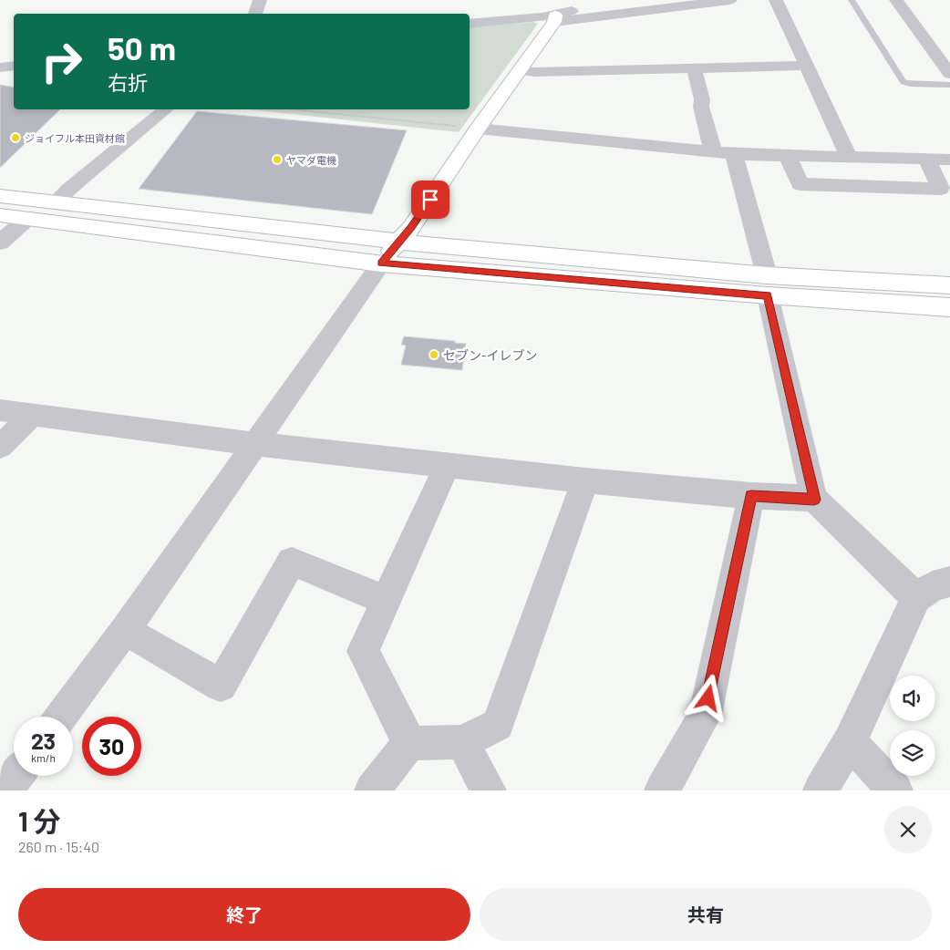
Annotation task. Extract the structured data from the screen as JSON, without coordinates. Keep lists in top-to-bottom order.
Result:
{
  "places": ["ジョイフル本田資材館", "ヤマダ電機", "セブン-イレブン"],
  "page": {
    "turn": ["50 m", "右折"],
    "speed": "23 km/h",
    "limit": "30",
    "heading": ["1 分", "260 m · 15:40"],
    "buttons": ["終了", "共有"]
  }
}
